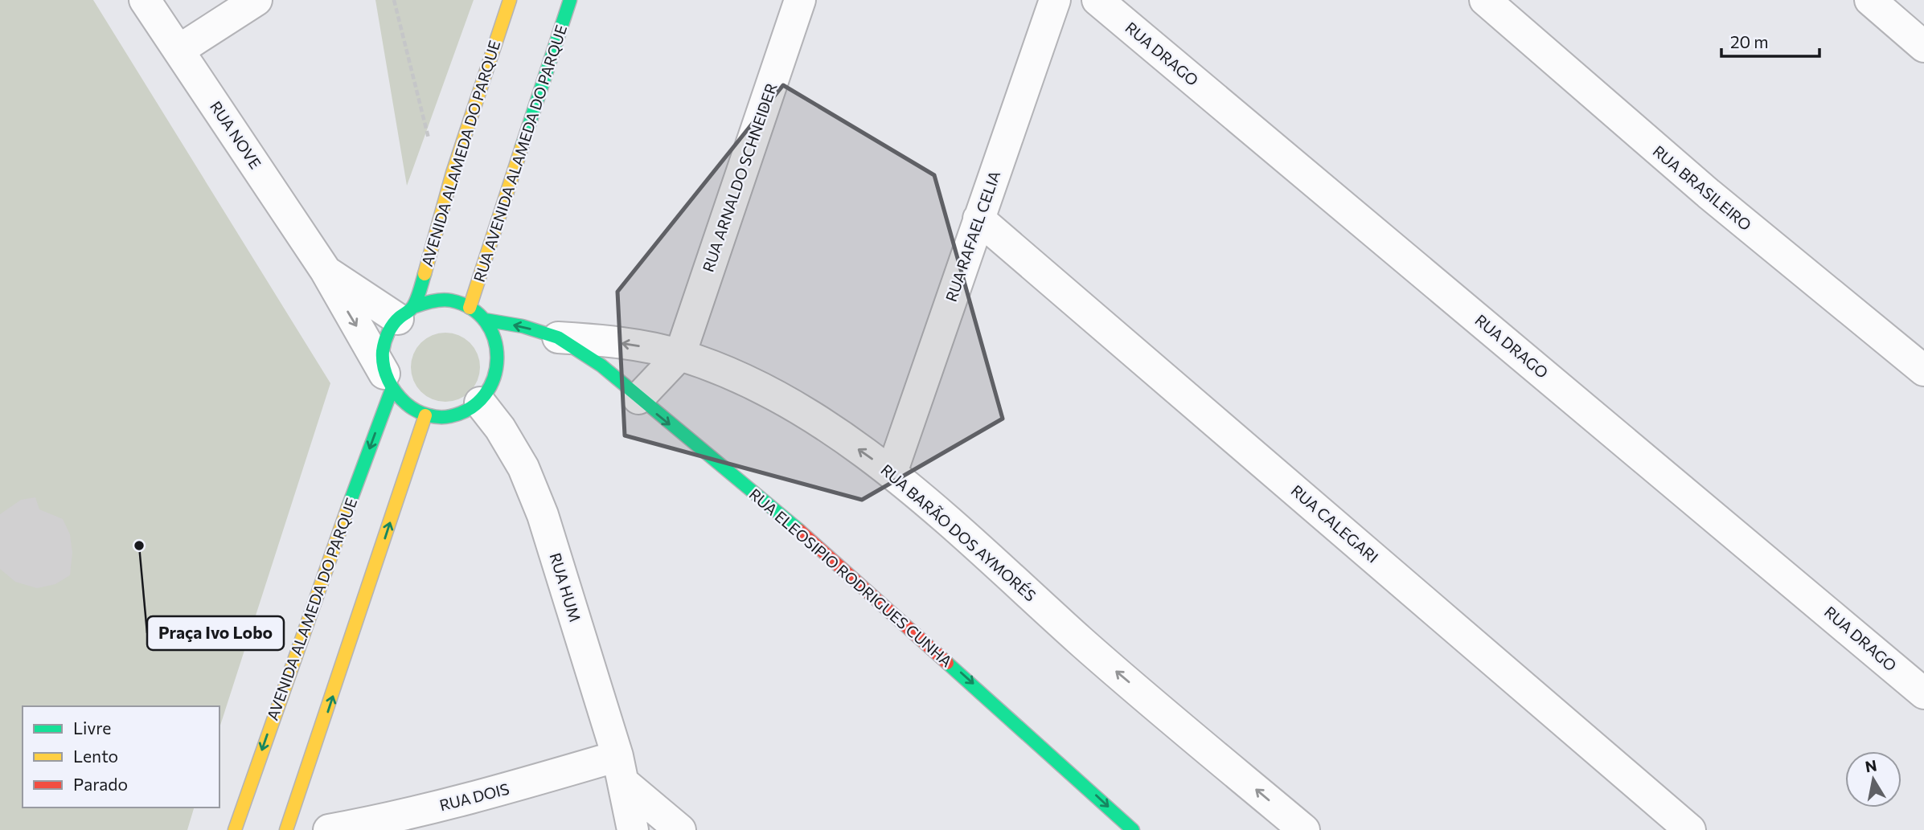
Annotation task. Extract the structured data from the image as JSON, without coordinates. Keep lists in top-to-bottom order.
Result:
{
  "streets": {
    "street": [
      "RUA DRAGO",
      "RUA NOVE",
      "AVENIDA ALAMEDA DO PARQUE",
      "RUA AVENIDA ALAMEDA DO PARQUE",
      "RUA ARNALDO SCHNEIDER",
      "RUA BRASILEIRO",
      "RUA RAFAEL CELIA",
      "RUA CALEGARI",
      "RUA BARÃO DOS AYMORÉS",
      "RUA ELEOSIPIO RODRIGUES CUNHA",
      "RUA HUM",
      "RUA DOIS"
    ]
  },
  "crossings": [
    ["AVENIDA ALAMEDA DO PARQUE", "RUA AVENIDA ALAMEDA DO PARQUE"],
    ["AVENIDA ALAMEDA DO PARQUE", "RUA HUM"],
    ["RUA AVENIDA ALAMEDA DO PARQUE", "RUA HUM"],
    ["RUA ARNALDO SCHNEIDER", "RUA BARÃO DOS AYMORÉS"],
    ["RUA RAFAEL CELIA", "RUA CALEGARI"],
    ["RUA RAFAEL CELIA", "RUA BARÃO DOS AYMORÉS"],
    ["RUA BARÃO DOS AYMORÉS", "RUA ELEOSIPIO RODRIGUES CUNHA"],
    ["RUA HUM", "RUA DOIS"]
  ],
  "one_way": ["RUA BARÃO DOS AYMORÉS", "RUA ELEOSIPIO RODRIGUES CUNHA"],
  "places": ["Praça Ivo Lobo"],
  "legend": ["Livre", "Lento", "Parado"],
  "scale_bar": "20 m",
  "north": "top"
}
